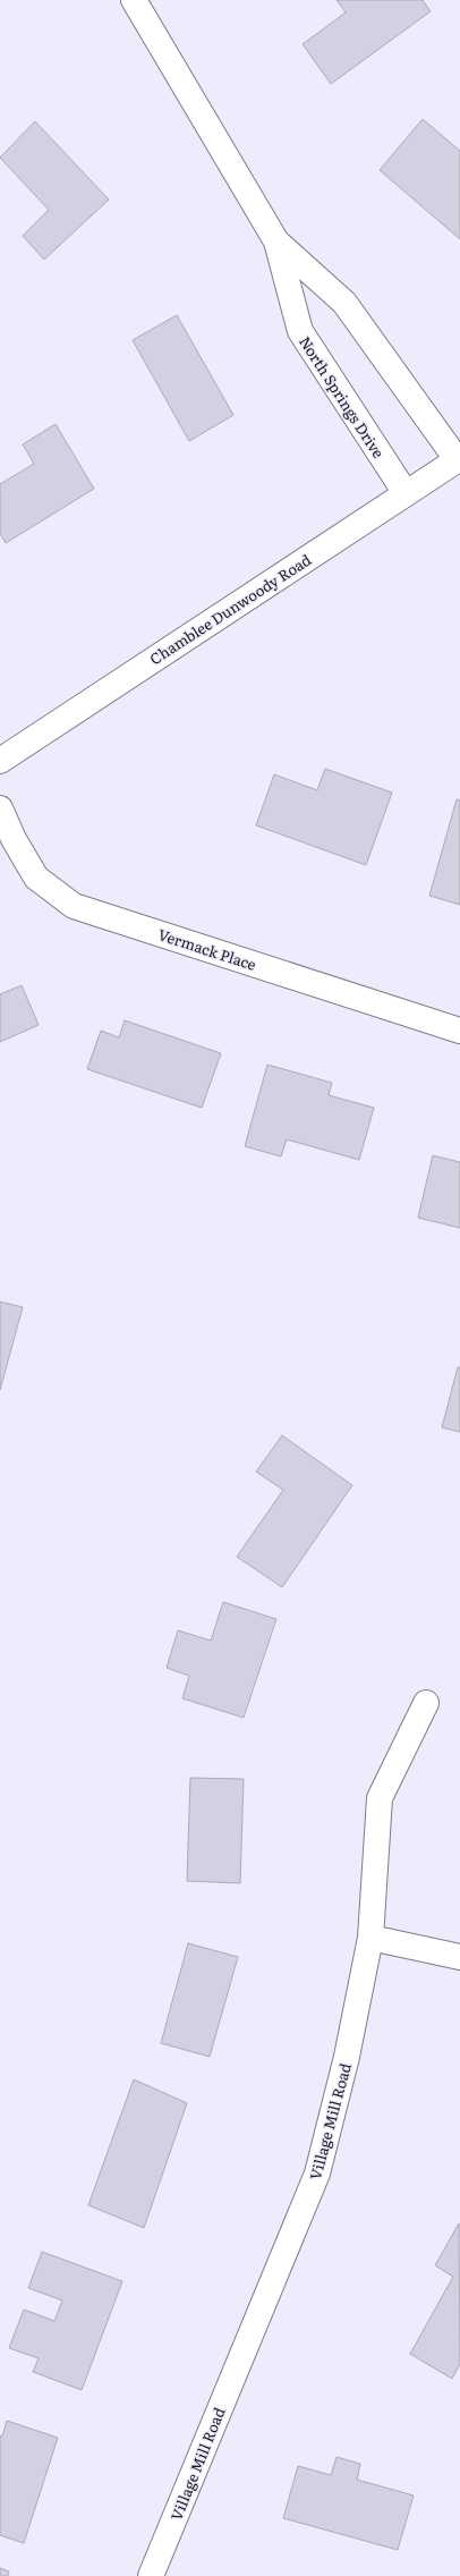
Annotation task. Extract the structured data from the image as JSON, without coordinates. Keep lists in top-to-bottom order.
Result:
{
  "streets": {
    "street": [
      "North Springs Drive",
      "Chamblee Dunwoody Road",
      "Vermack Place",
      "Village Mill Road"
    ]
  },
  "crossings": [
    ["North Springs Drive", "Chamblee Dunwoody Road"]
  ]
}
